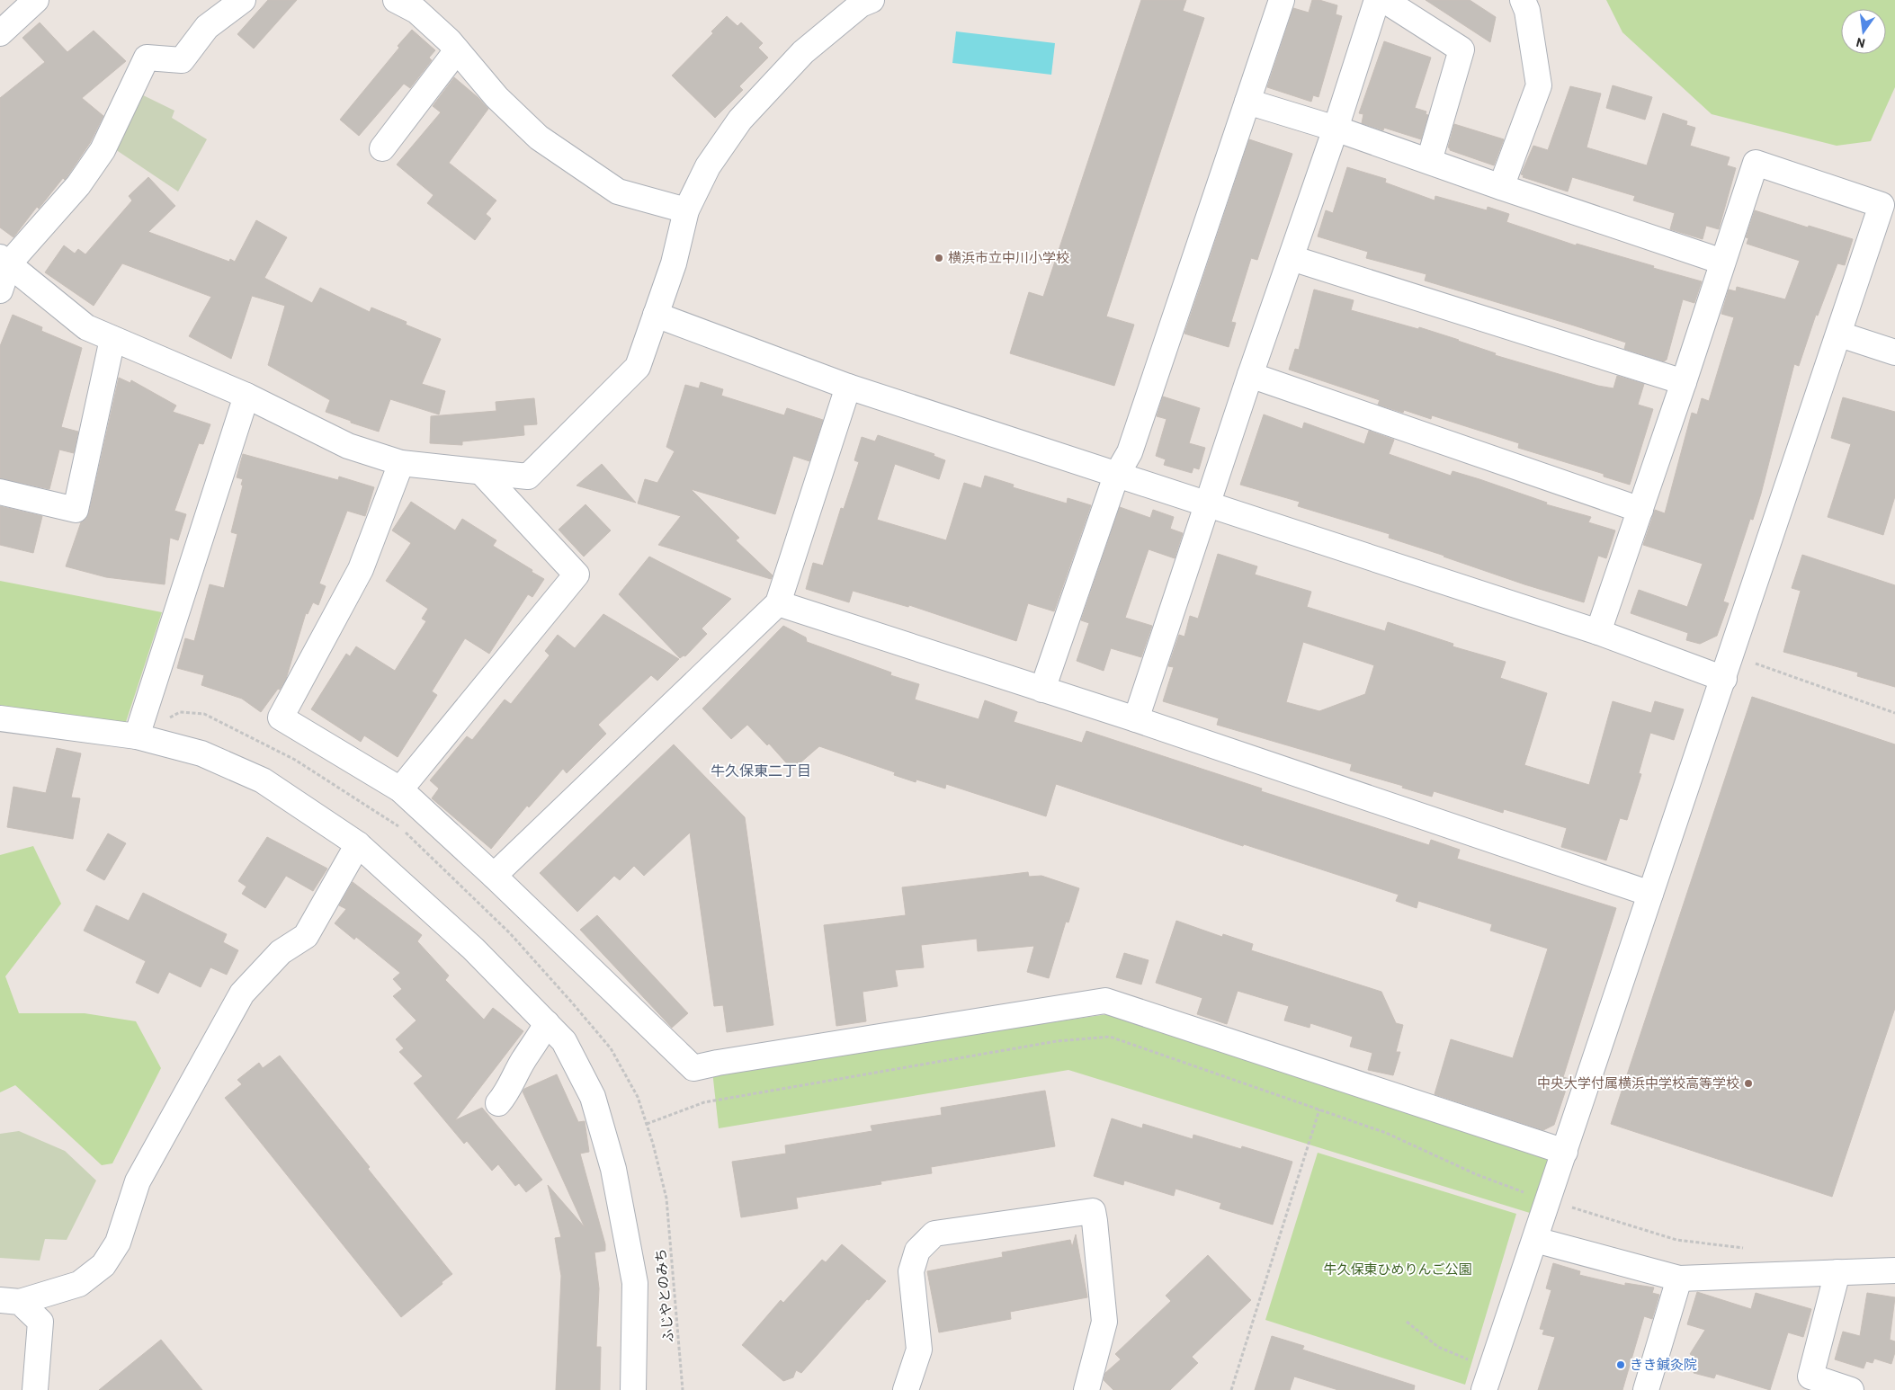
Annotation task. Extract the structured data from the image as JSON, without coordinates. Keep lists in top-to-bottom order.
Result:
{
  "streets": {
    "path": ["ふじやとのみち"]
  },
  "districts": ["牛久保東二丁目"],
  "parks": ["牛久保東ひめりんご公園"],
  "places": ["横浜市立中川小学校", "中央大学付属横浜中学校高等学校", "きき鍼灸院"],
  "north": "bottom"
}
